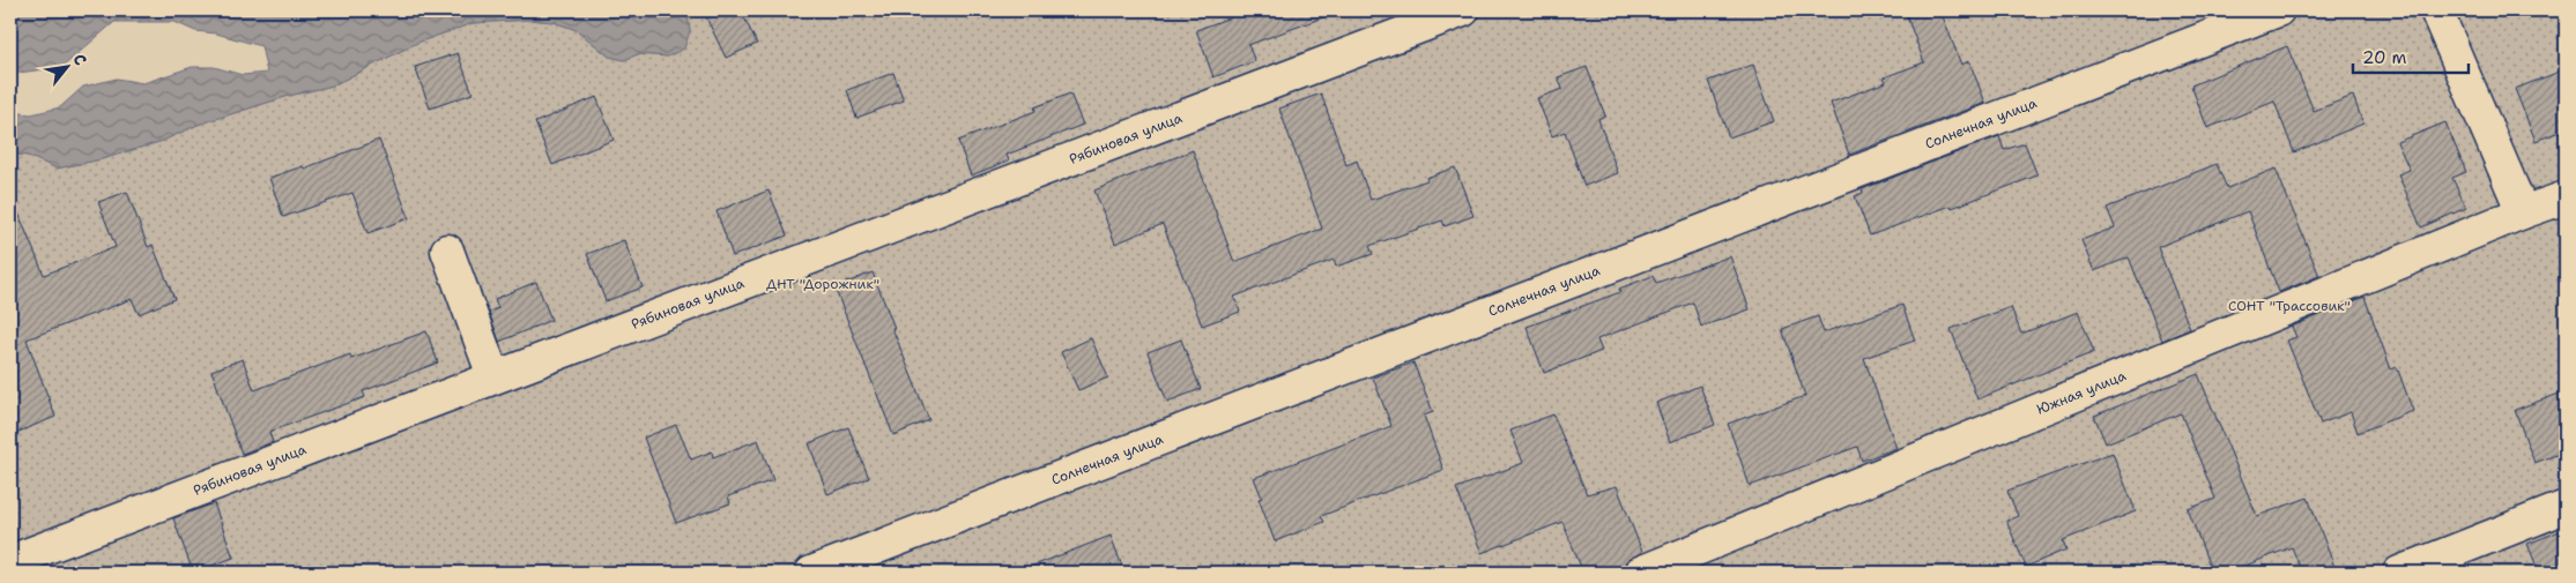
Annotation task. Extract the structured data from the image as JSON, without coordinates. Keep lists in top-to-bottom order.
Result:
{
  "streets": {
    "street": ["Солнечная улица", "Рябиновая улица", "Южная улица"]
  },
  "parks": ["ДНТ \"Дорожник\"", "СОНТ \"Трассовик\""],
  "scale_bar": "20 m",
  "north": "top right"
}
